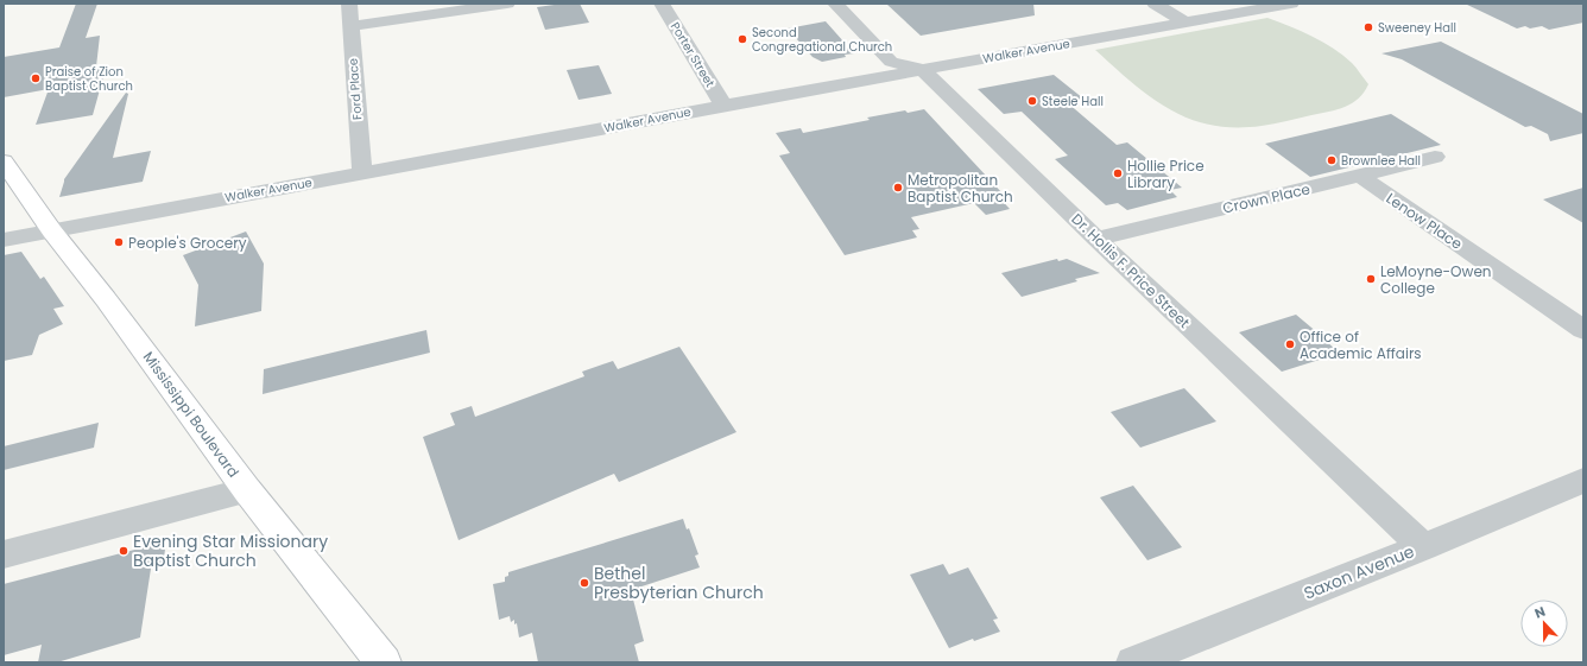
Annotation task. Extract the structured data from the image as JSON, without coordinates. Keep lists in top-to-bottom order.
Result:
{
  "streets": {
    "main road": ["Mississippi Boulevard"],
    "street": [
      "Walker Avenue",
      "Porter Street",
      "Ford Place",
      "Crown Place",
      "Lenow Place",
      "Dr. Hollis F. Price Street",
      "Saxon Avenue"
    ]
  },
  "crossings": [
    ["Walker Avenue", "Porter Street"],
    ["Walker Avenue", "Ford Place"],
    ["Walker Avenue", "Dr. Hollis F. Price Street"],
    ["Walker Avenue", "Mississippi Boulevard"],
    ["Crown Place", "Lenow Place"],
    ["Crown Place", "Dr. Hollis F. Price Street"],
    ["Dr. Hollis F. Price Street", "Saxon Avenue"]
  ],
  "places": [
    "Sweeney Hall",
    "Second Congregational Church",
    "Praise of Zion Baptist Church",
    "Steele Hall",
    "Brownlee Hall",
    "Hollie Price Library",
    "Metropolitan Baptist Church",
    "People's Grocery",
    "LeMoyne-Owen College",
    "Office of Academic Affairs",
    "Evening Star Missionary Baptist Church",
    "Bethel Presbyterian Church"
  ],
  "north": "top"
}
